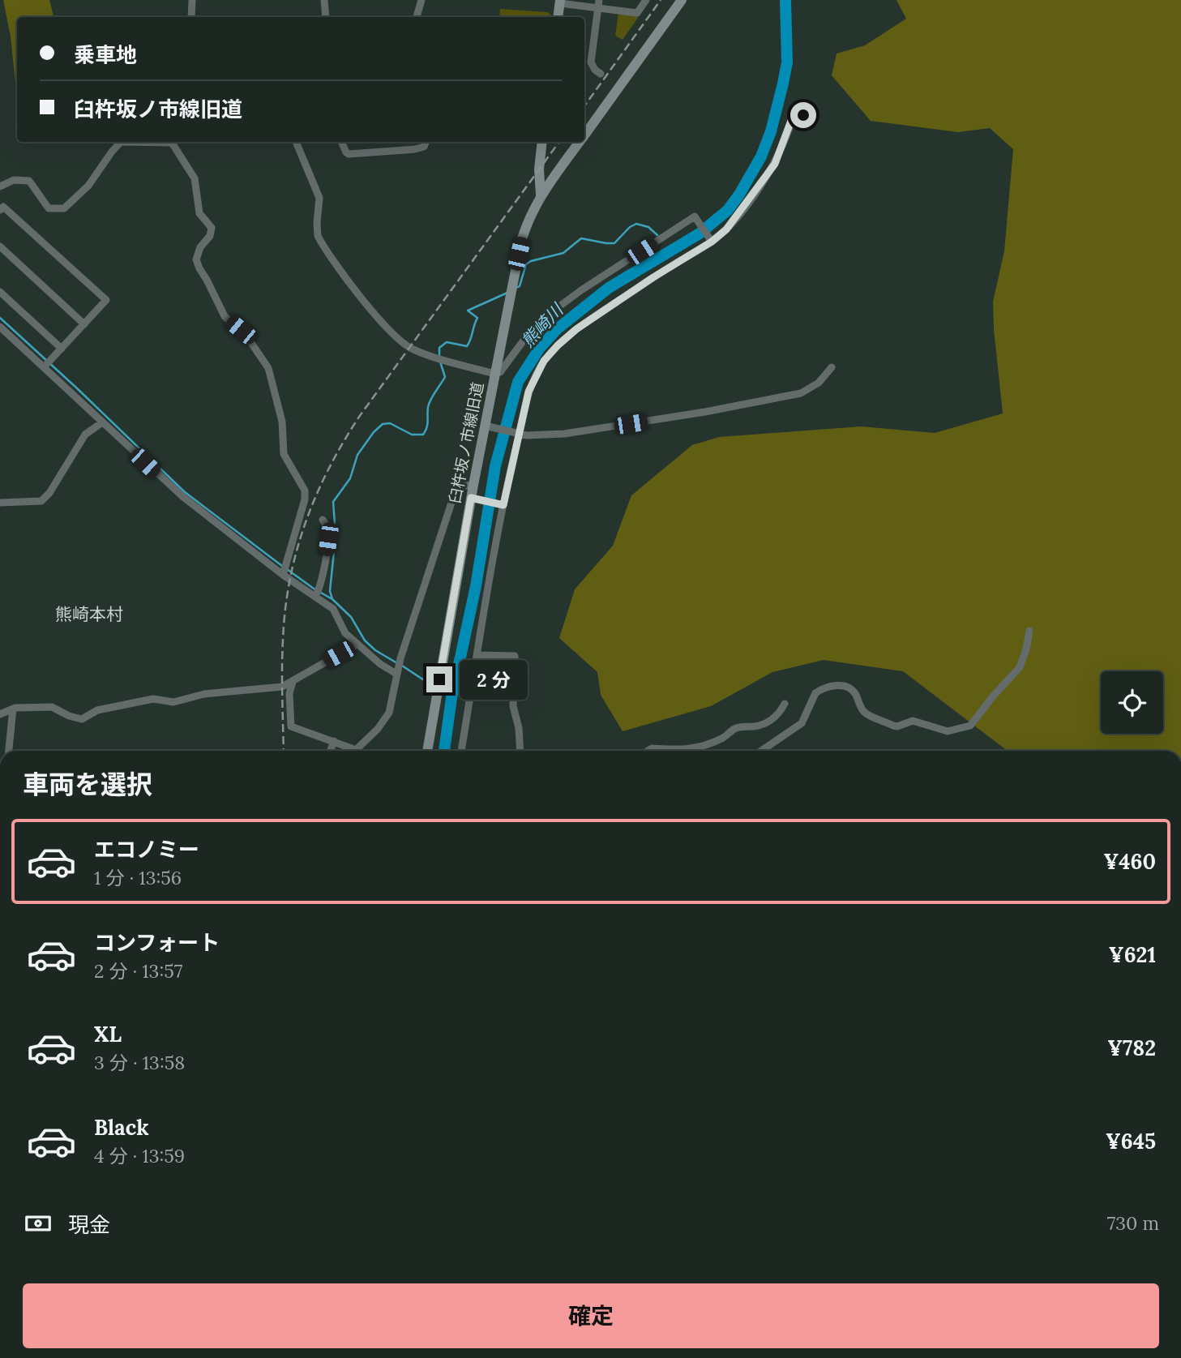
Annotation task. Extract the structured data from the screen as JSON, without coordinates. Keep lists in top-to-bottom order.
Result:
{
  "streets": {
    "street": ["臼杵坂ノ市線旧道"]
  },
  "districts": ["熊崎本村"],
  "water": ["熊崎川"],
  "page": {
    "banner": ["乗車地", "臼杵坂ノ市線旧道"],
    "bubble": "2 分",
    "heading": "車両を選択",
    "list": [
      {
        "name": "エコノミー",
        "note": "1 分 · 13:56",
        "value": "¥460"
      },
      {
        "name": "コンフォート",
        "note": "2 分 · 13:57",
        "value": "¥621"
      },
      {
        "name": "XL",
        "note": "3 分 · 13:58",
        "value": "¥782"
      },
      {
        "name": "Black",
        "note": "4 分 · 13:59",
        "value": "¥645"
      }
    ],
    "pay": ["現金", "730 m"],
    "buttons": "確定"
  }
}
